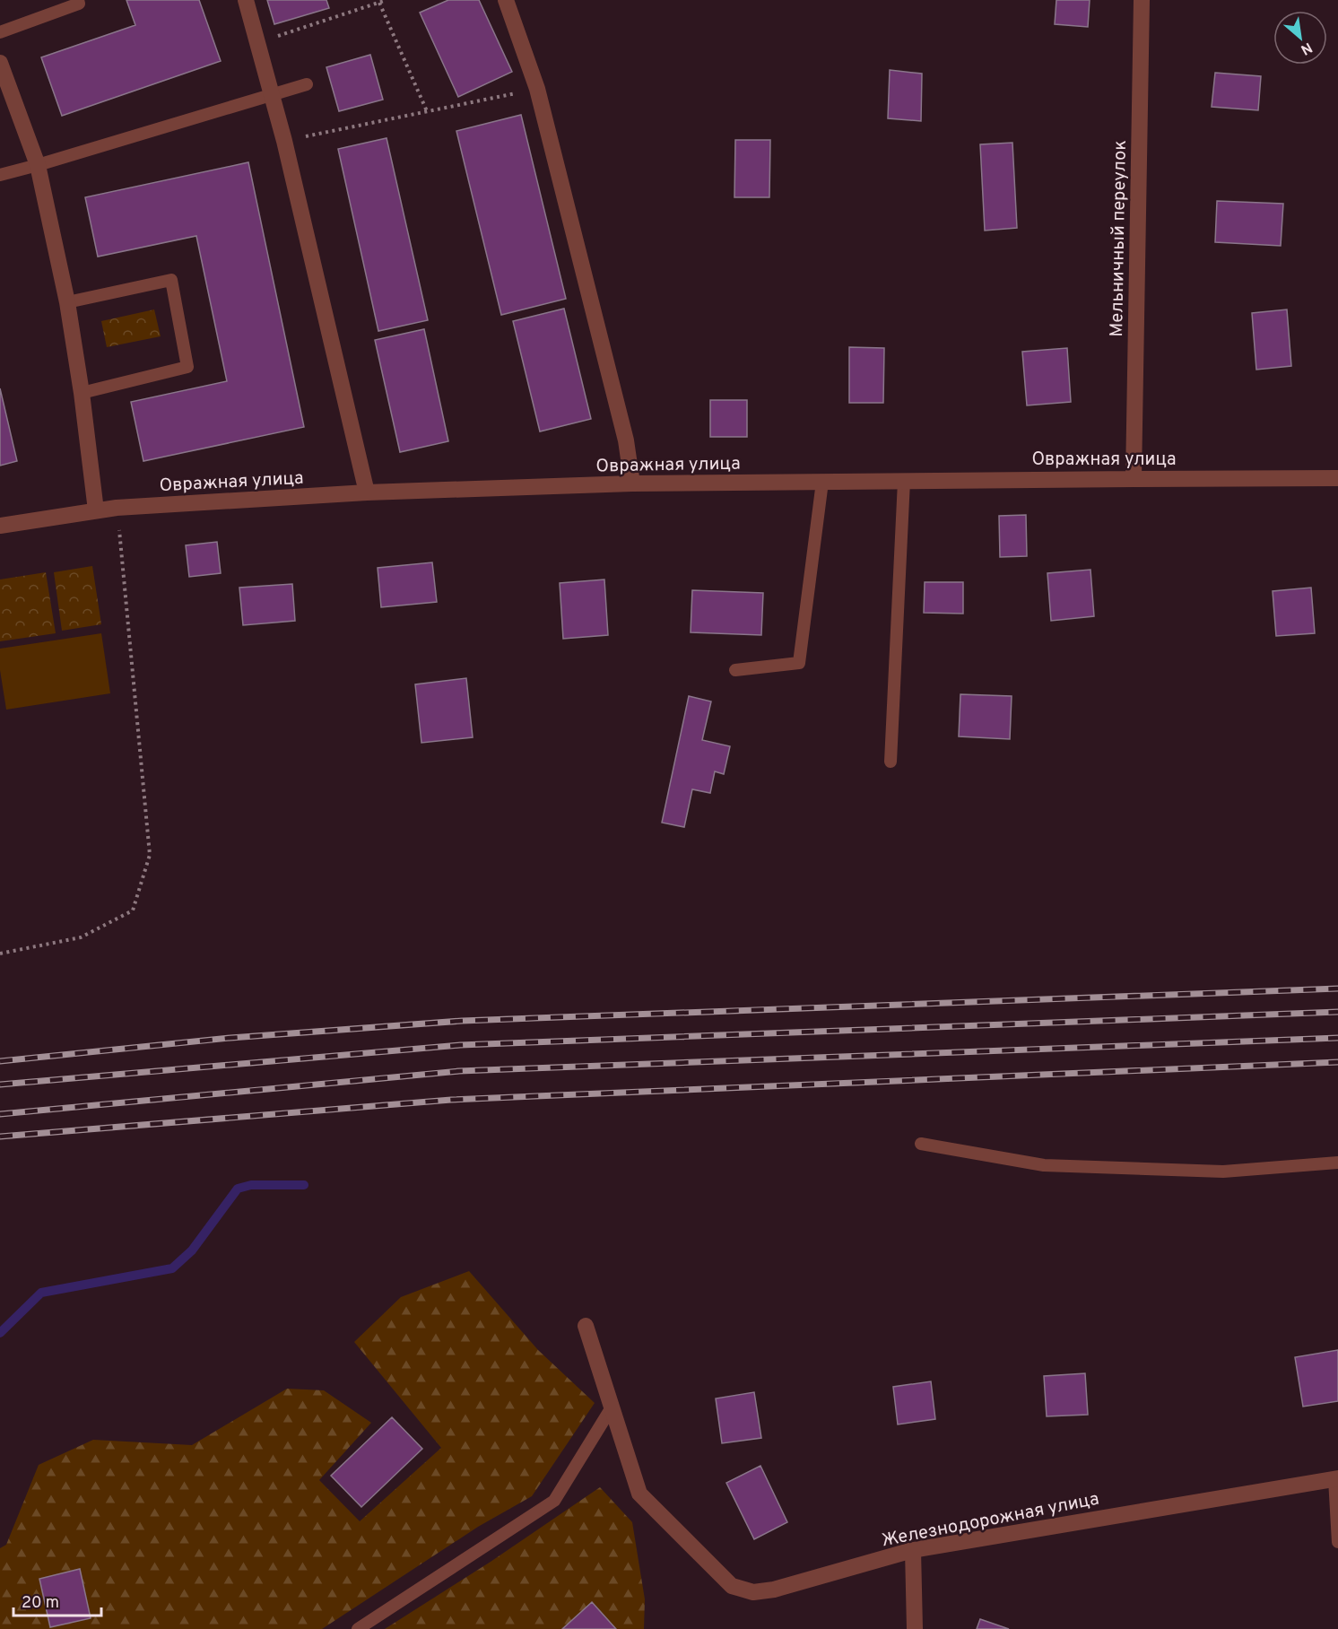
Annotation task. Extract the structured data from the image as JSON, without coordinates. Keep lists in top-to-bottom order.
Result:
{
  "streets": {
    "street": ["Мельничный переулок", "Овражная улица", "Железнодорожная улица"]
  },
  "crossings": [
    ["Мельничный переулок", "Овражная улица"]
  ],
  "scale_bar": "20 m",
  "north": "bottom right"
}
